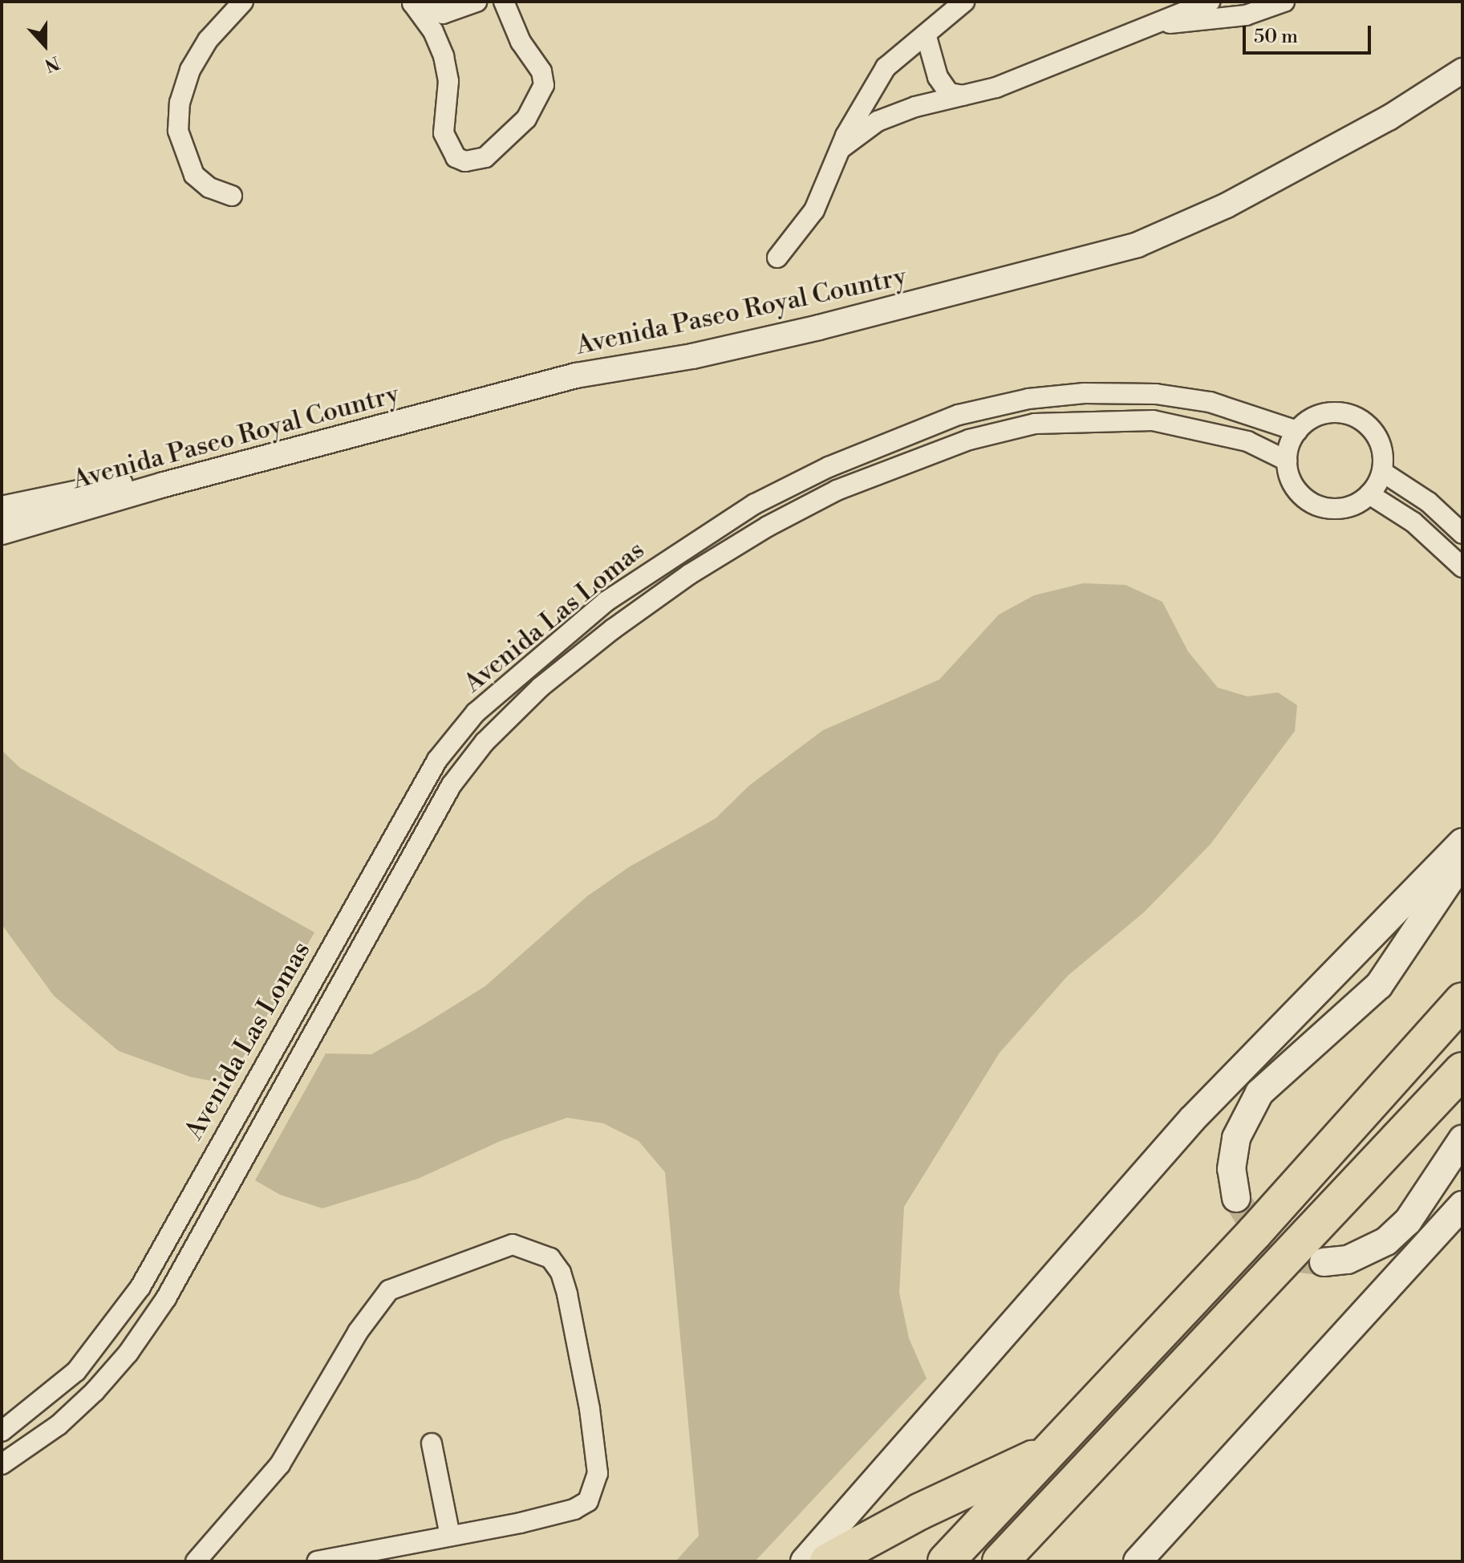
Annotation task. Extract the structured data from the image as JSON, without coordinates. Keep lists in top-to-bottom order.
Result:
{
  "streets": {
    "street": ["Avenida Paseo Royal Country", "Avenida Las Lomas"]
  },
  "scale_bar": "50 m",
  "north": "bottom"
}
